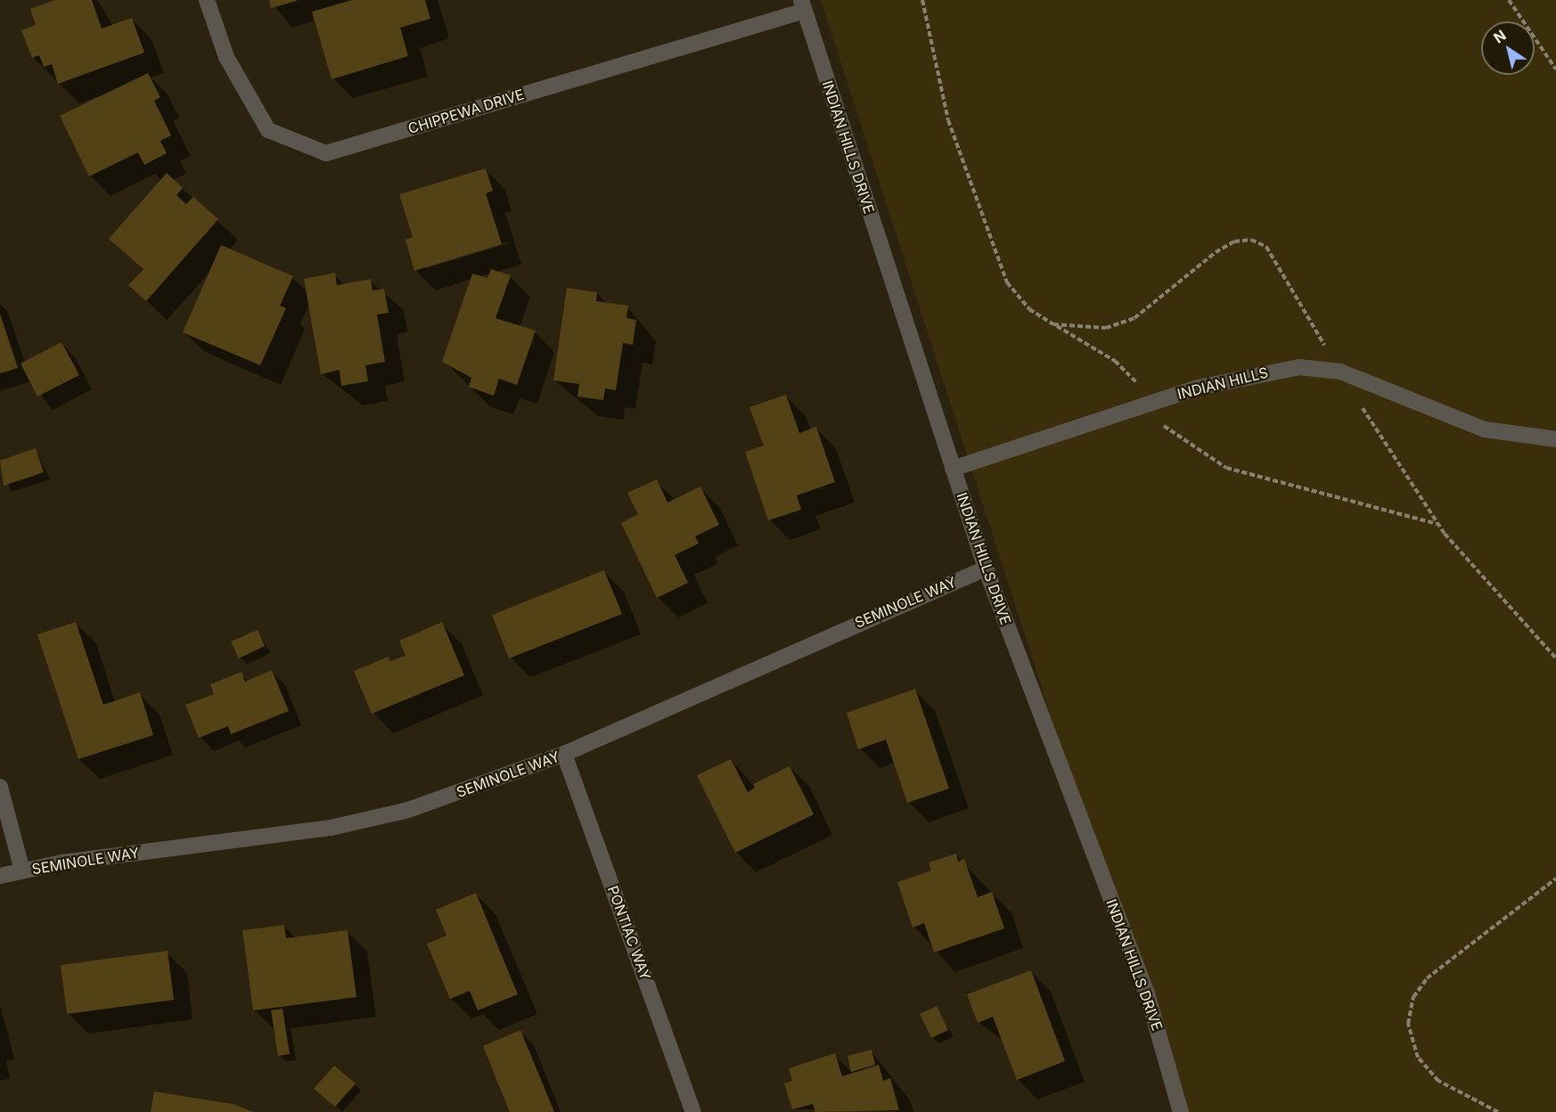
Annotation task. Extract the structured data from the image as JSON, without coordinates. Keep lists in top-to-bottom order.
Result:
{
  "streets": {
    "street": [
      "CHIPPEWA DRIVE",
      "INDIAN HILLS DRIVE",
      "INDIAN HILLS",
      "SEMINOLE WAY",
      "PONTIAC WAY"
    ]
  },
  "crossings": [
    ["CHIPPEWA DRIVE", "INDIAN HILLS DRIVE"],
    ["INDIAN HILLS DRIVE", "INDIAN HILLS"],
    ["INDIAN HILLS DRIVE", "SEMINOLE WAY"],
    ["SEMINOLE WAY", "PONTIAC WAY"]
  ],
  "north": "top left"
}
